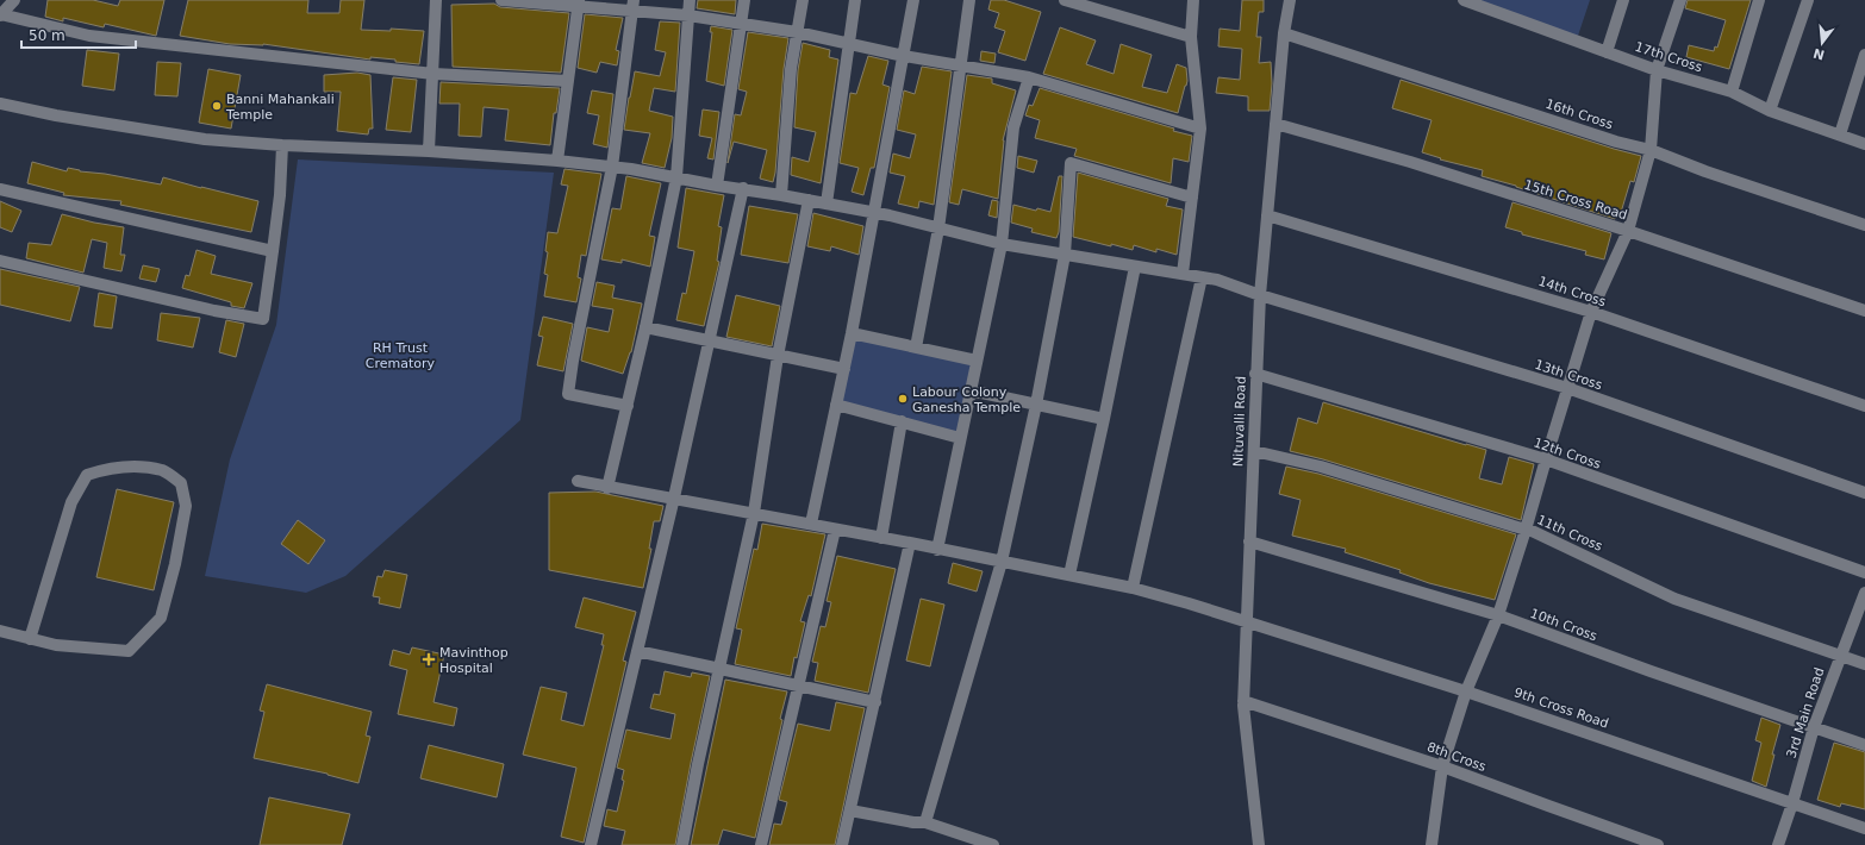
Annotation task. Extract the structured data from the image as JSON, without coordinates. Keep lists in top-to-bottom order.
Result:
{
  "streets": {
    "street": [
      "17th Cross",
      "16th Cross",
      "15th Cross Road",
      "14th Cross",
      "13th Cross",
      "Nituvalli Road",
      "12th Cross",
      "11th Cross",
      "10th Cross",
      "9th Cross Road",
      "3rd Main Road",
      "8th Cross"
    ]
  },
  "crossings": [
    ["16th Cross", "Nituvalli Road"],
    ["15th Cross Road", "Nituvalli Road"],
    ["14th Cross", "Nituvalli Road"],
    ["13th Cross", "Nituvalli Road"],
    ["Nituvalli Road", "12th Cross"],
    ["Nituvalli Road", "11th Cross"],
    ["Nituvalli Road", "10th Cross"],
    ["Nituvalli Road", "9th Cross Road"],
    ["Nituvalli Road", "8th Cross"],
    ["11th Cross", "3rd Main Road"],
    ["10th Cross", "3rd Main Road"],
    ["9th Cross Road", "3rd Main Road"]
  ],
  "parks": ["RH Trust Crematory"],
  "places": {
    "other": ["Banni Mahankali Temple", "Labour Colony Ganesha Temple"],
    "health": ["Mavinthop Hospital"]
  },
  "scale_bar": "50 m",
  "north": "bottom"
}
